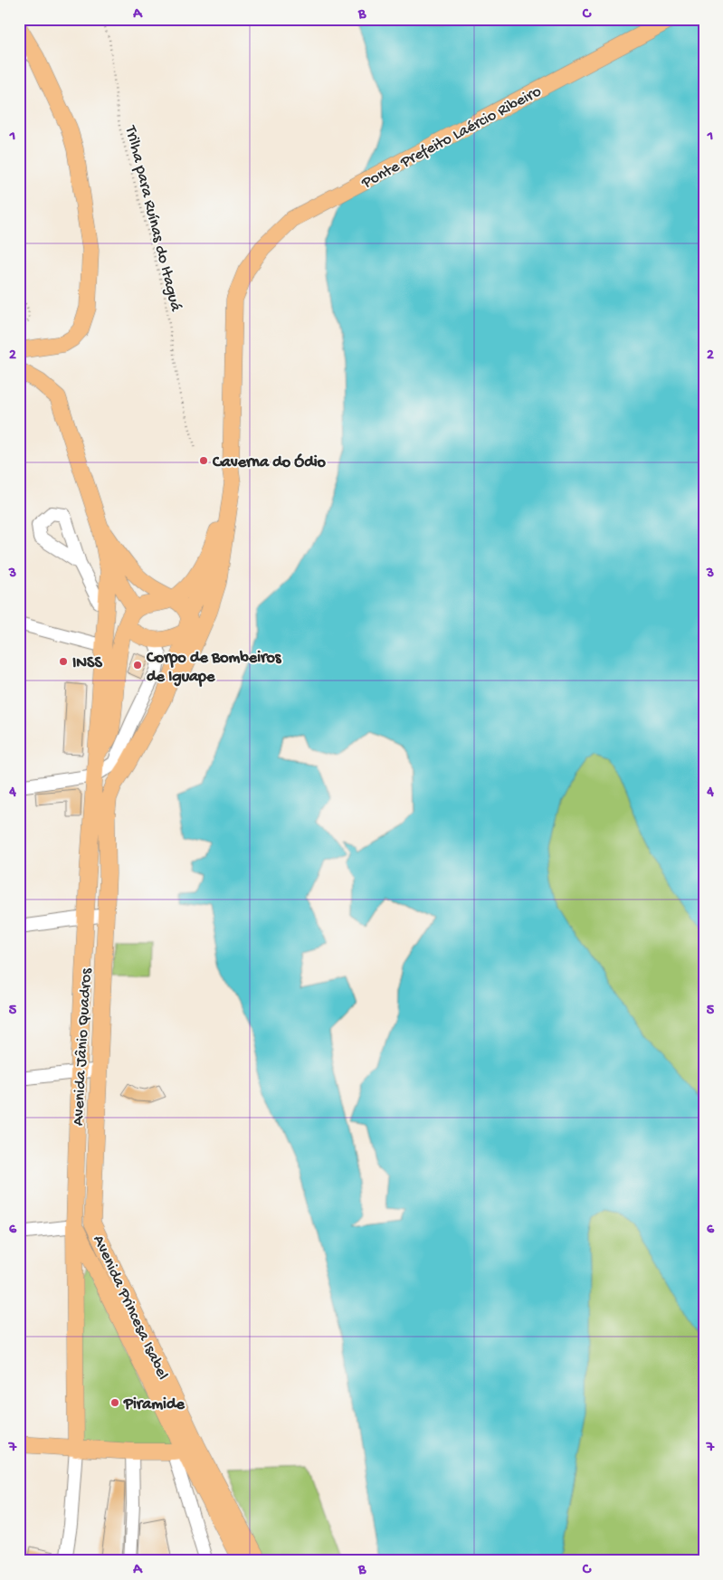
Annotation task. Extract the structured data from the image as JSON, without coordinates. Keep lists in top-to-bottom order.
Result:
{
  "streets": {
    "main road": ["Ponte Prefeito Laércio Ribeiro", "Avenida Jânio Quadros", "Avenida Princesa Isabel"],
    "path": ["Trilha para Ruínas do Itaguá"]
  },
  "crossings": [
    ["Avenida Jânio Quadros", "Avenida Princesa Isabel"]
  ],
  "places": [
    "Caverna do Ódio",
    "INSS",
    "Corpo de Bombeiros de Iguape",
    "Piramide"
  ],
  "grid": {
    "columns": ["A", "B", "C"],
    "rows": [
      "1",
      "2",
      "3",
      "4",
      "5",
      "6",
      "7"
    ]
  }
}
